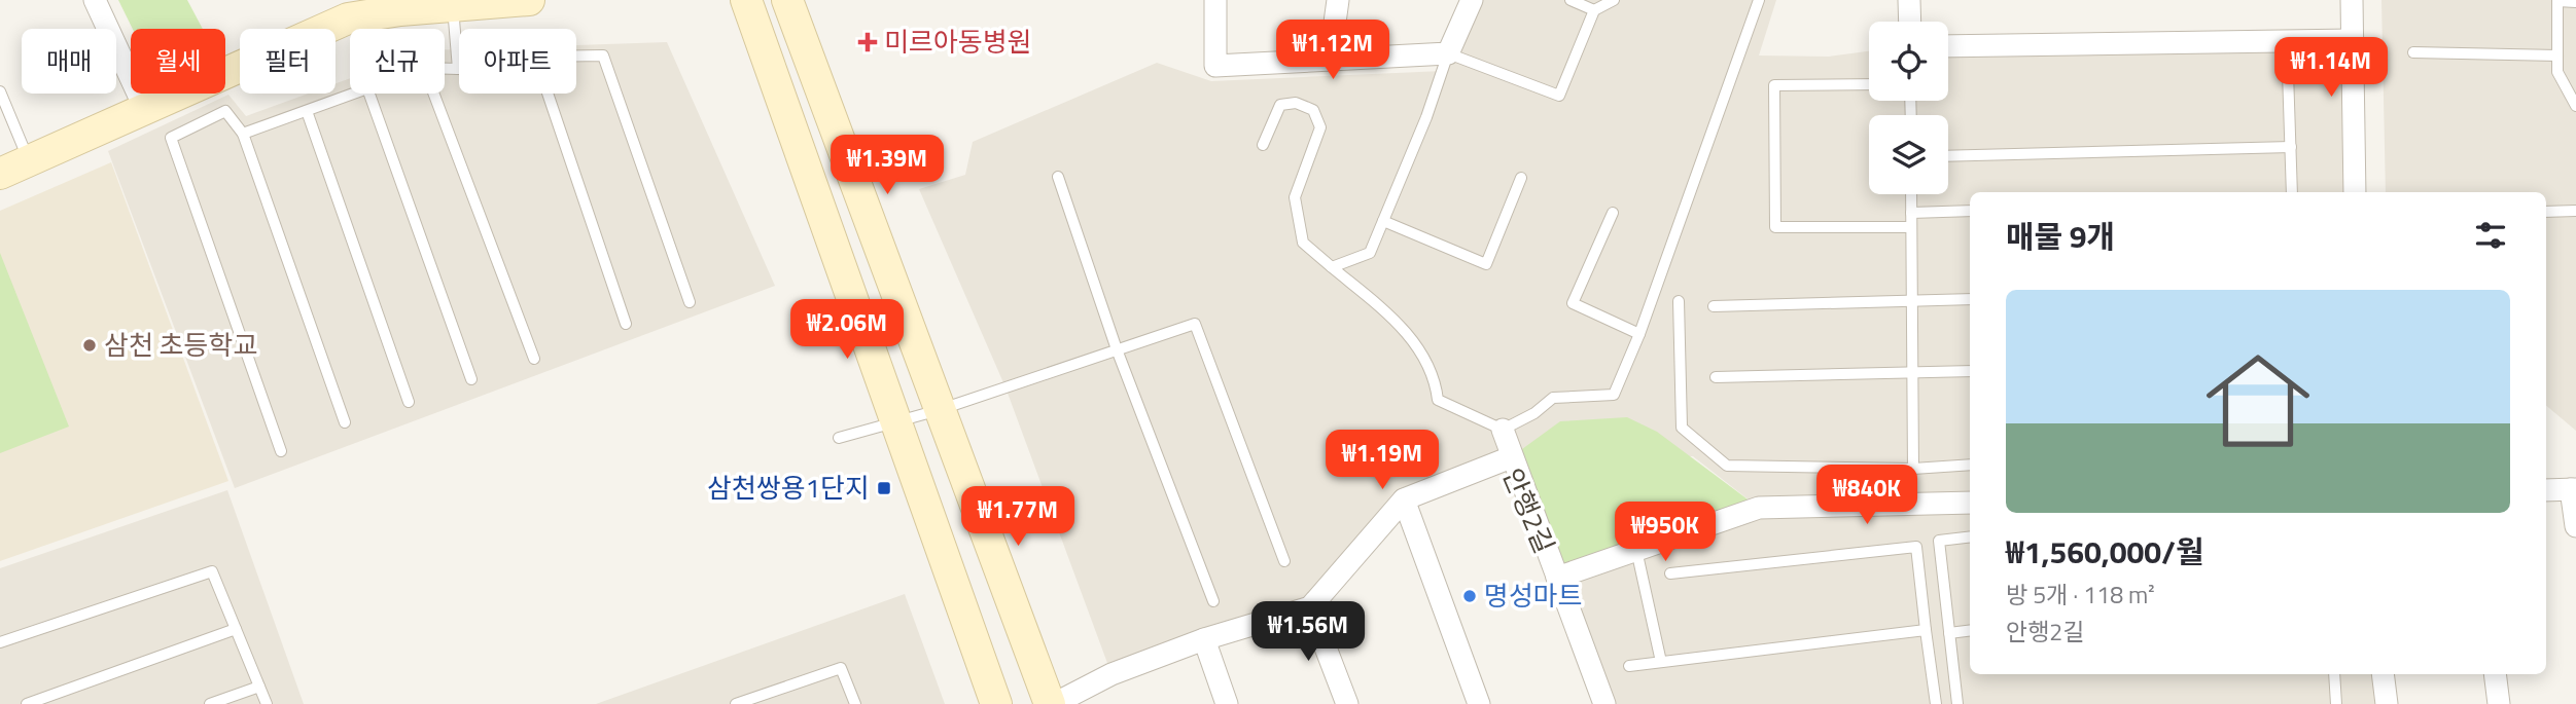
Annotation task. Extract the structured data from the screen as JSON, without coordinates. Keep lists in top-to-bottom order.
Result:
{
  "streets": {
    "street": ["안행2길"]
  },
  "places": {
    "health": ["미르아동병원"],
    "other": ["삼천 초등학교", "명성마트"],
    "transit": ["삼천쌍용1단지"]
  },
  "page": {
    "price": [
      "₩1.12M",
      "₩1.14M",
      "₩1.39M",
      "₩2.06M",
      "₩1.19M",
      "₩840K",
      "₩1.77M",
      "₩950K",
      "₩1.56M"
    ],
    "chip": [
      "매매",
      "월세",
      "필터",
      "신규",
      "아파트"
    ],
    "heading": "매물 9개",
    "list": [
      {
        "name": "₩1,560,000/월",
        "note": "방 5개 · 118 m² · 안행2길"
      }
    ]
  }
}
